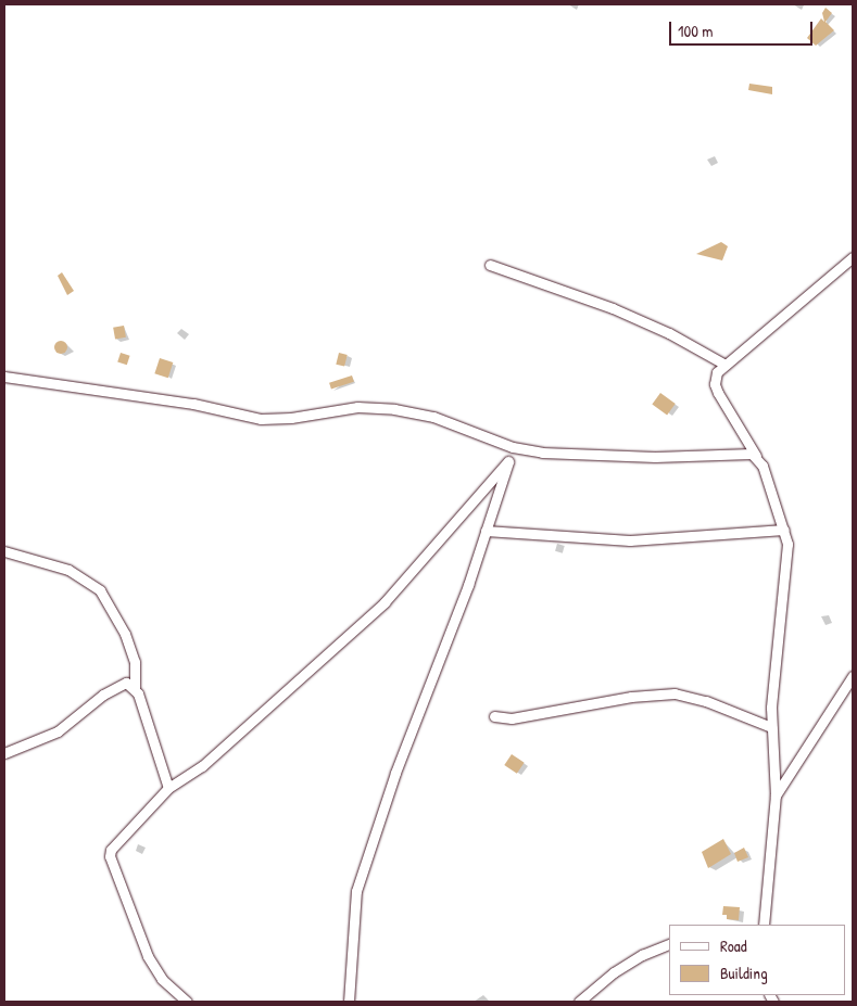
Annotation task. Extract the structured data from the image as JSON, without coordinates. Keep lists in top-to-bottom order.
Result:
{
  "legend": ["Road", "Building"],
  "scale_bar": "100 m"
}
